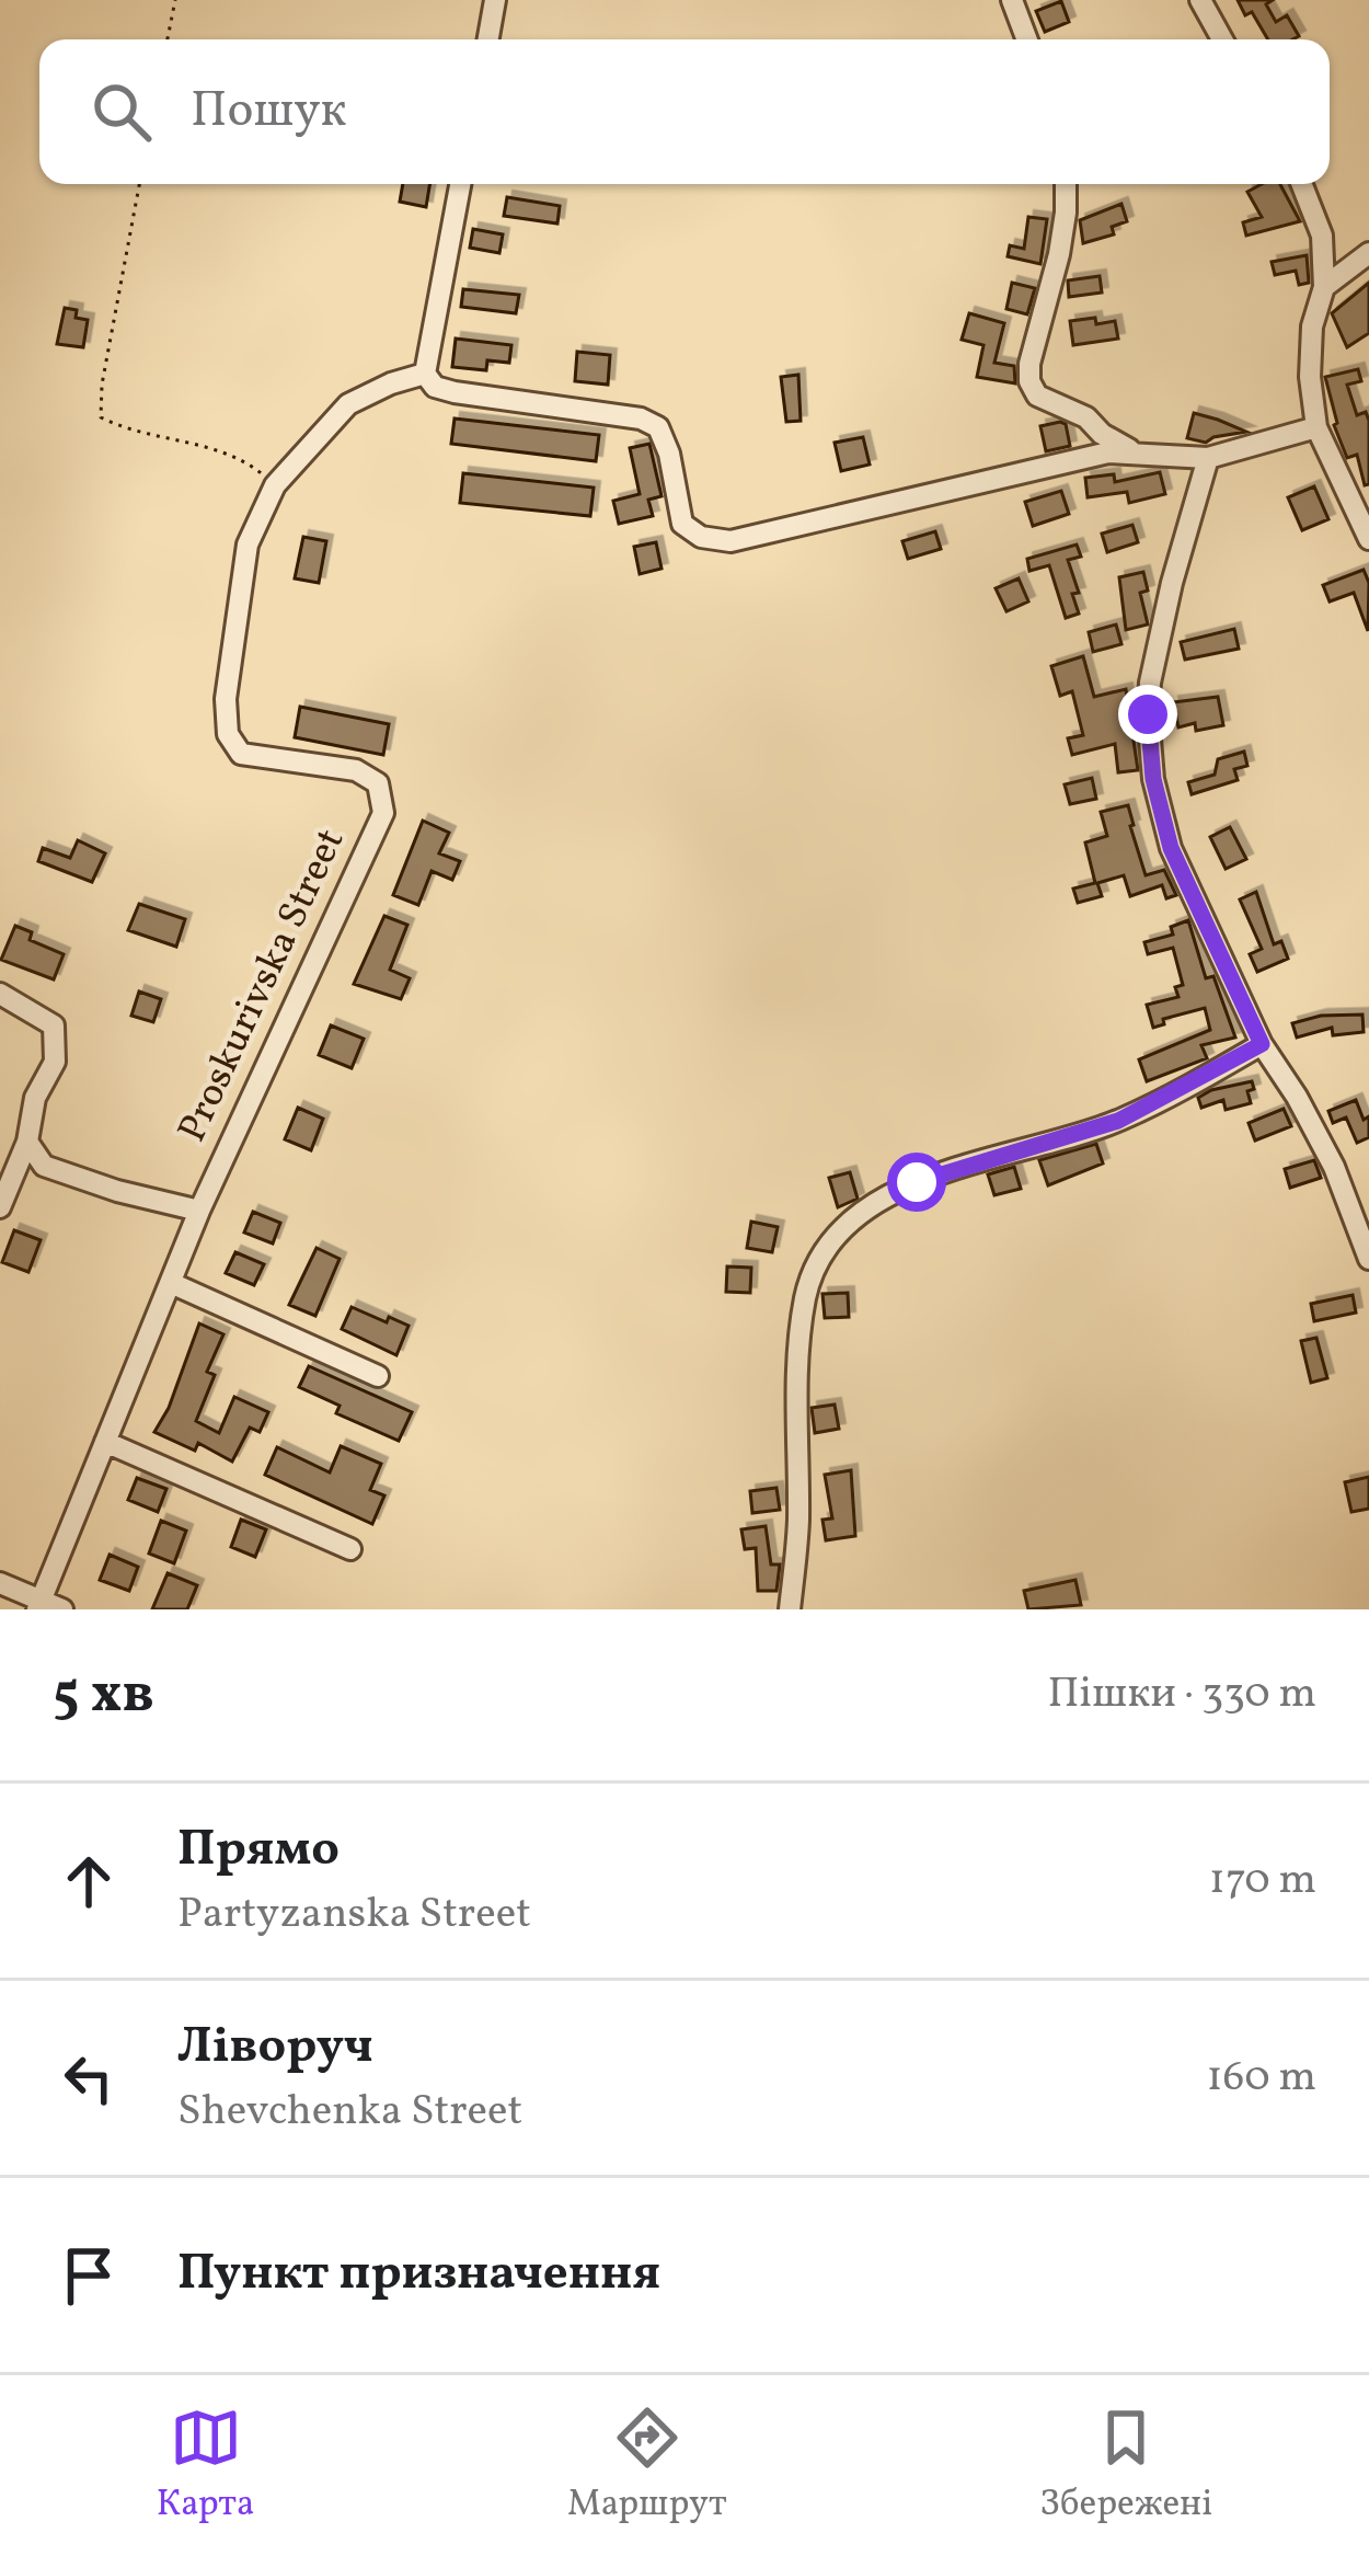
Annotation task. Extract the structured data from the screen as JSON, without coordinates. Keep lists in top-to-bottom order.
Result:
{
  "streets": {
    "street": ["Proskurivska Street"]
  },
  "page": {
    "search": "Пошук",
    "heading": ["5 хв", "Пішки · 330 m"],
    "list": [
      ["Прямо", "Partyzanska Street", "170 m"],
      ["Ліворуч", "Shevchenka Street", "160 m"],
      "Пункт призначення"
    ],
    "nav": ["Карта", "Маршрут", "Збережені"]
  }
}
